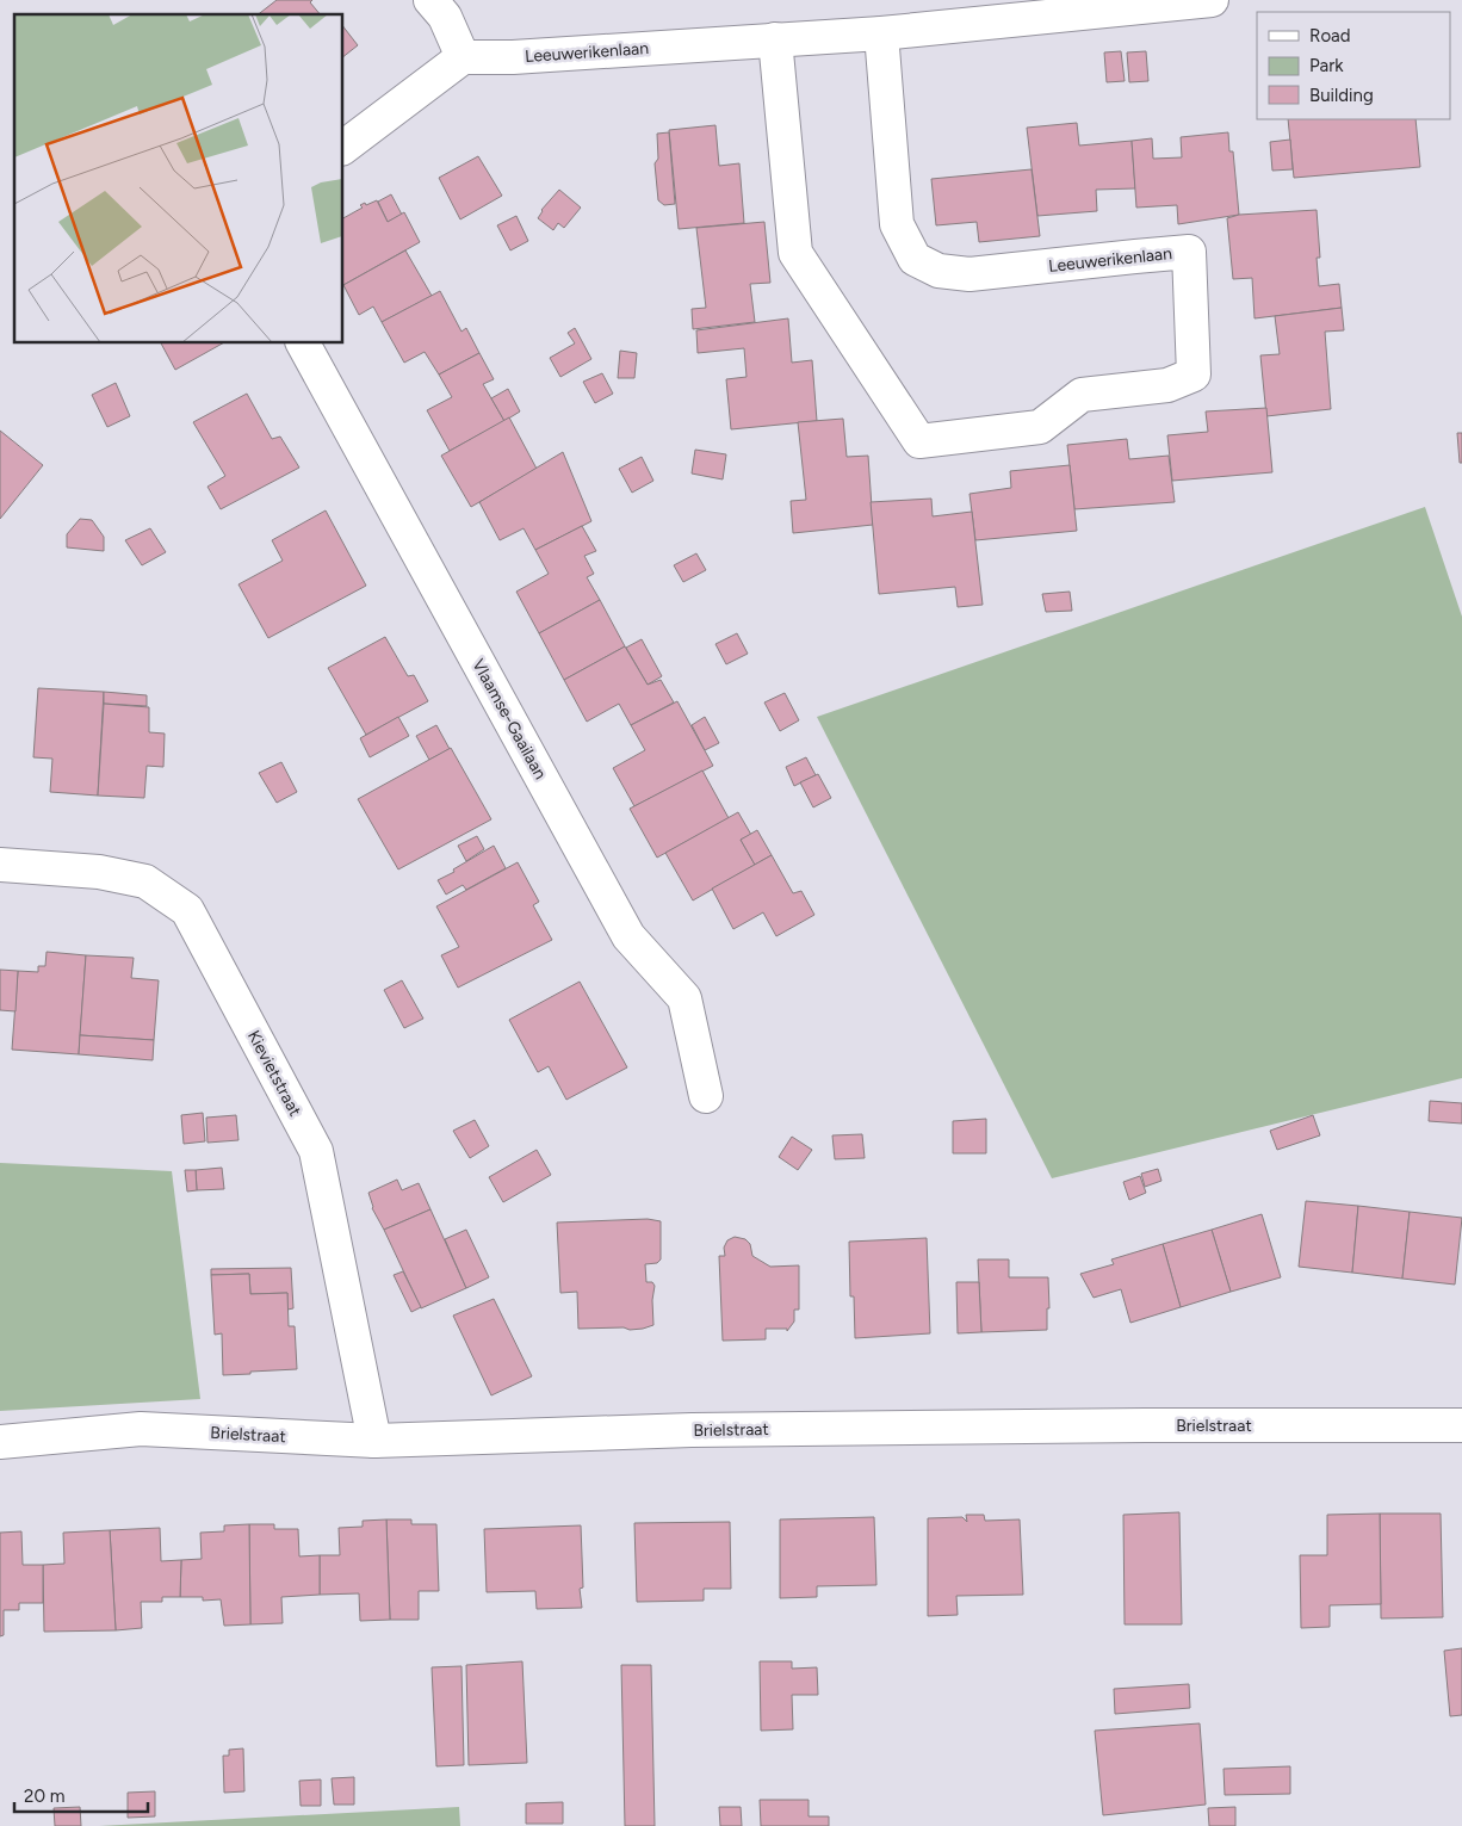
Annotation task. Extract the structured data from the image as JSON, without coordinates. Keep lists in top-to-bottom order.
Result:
{
  "streets": {
    "street": [
      "Leeuwerikenlaan",
      "Vlaamse-Gaailaan",
      "Kievietstraat",
      "Brielstraat"
    ]
  },
  "crossings": [
    ["Kievietstraat", "Brielstraat"]
  ],
  "legend": ["Road", "Park", "Building"],
  "scale_bar": "20 m"
}
